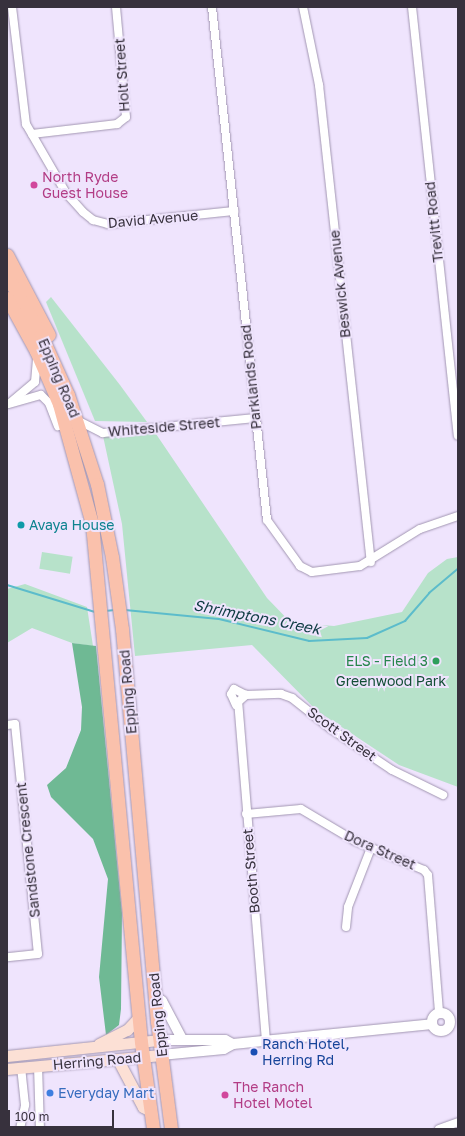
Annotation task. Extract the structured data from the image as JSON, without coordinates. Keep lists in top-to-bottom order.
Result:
{
  "streets": {
    "main road": ["Epping Road", "Herring Road"],
    "street": [
      "Holt Street",
      "David Avenue",
      "Trevitt Road",
      "Beswick Avenue",
      "Parklands Road",
      "Whiteside Street",
      "Scott Street",
      "Sandstone Crescent",
      "Dora Street",
      "Booth Street"
    ]
  },
  "crossings": [
    ["Holt Street", "David Avenue"],
    ["David Avenue", "Parklands Road"],
    ["Beswick Avenue", "Parklands Road"],
    ["Parklands Road", "Whiteside Street"],
    ["Epping Road", "Whiteside Street"],
    ["Epping Road", "Herring Road"],
    ["Scott Street", "Booth Street"],
    ["Dora Street", "Booth Street"],
    ["Booth Street", "Herring Road"]
  ],
  "water": ["Shrimptons Creek"],
  "parks": ["Greenwood Park"],
  "places": [
    "North Ryde Guest House",
    "Avaya House",
    "ELS - Field 3",
    "Ranch Hotel, Herring Rd",
    "Everyday Mart",
    "The Ranch Hotel Motel"
  ],
  "scale_bar": "100 m"
}
